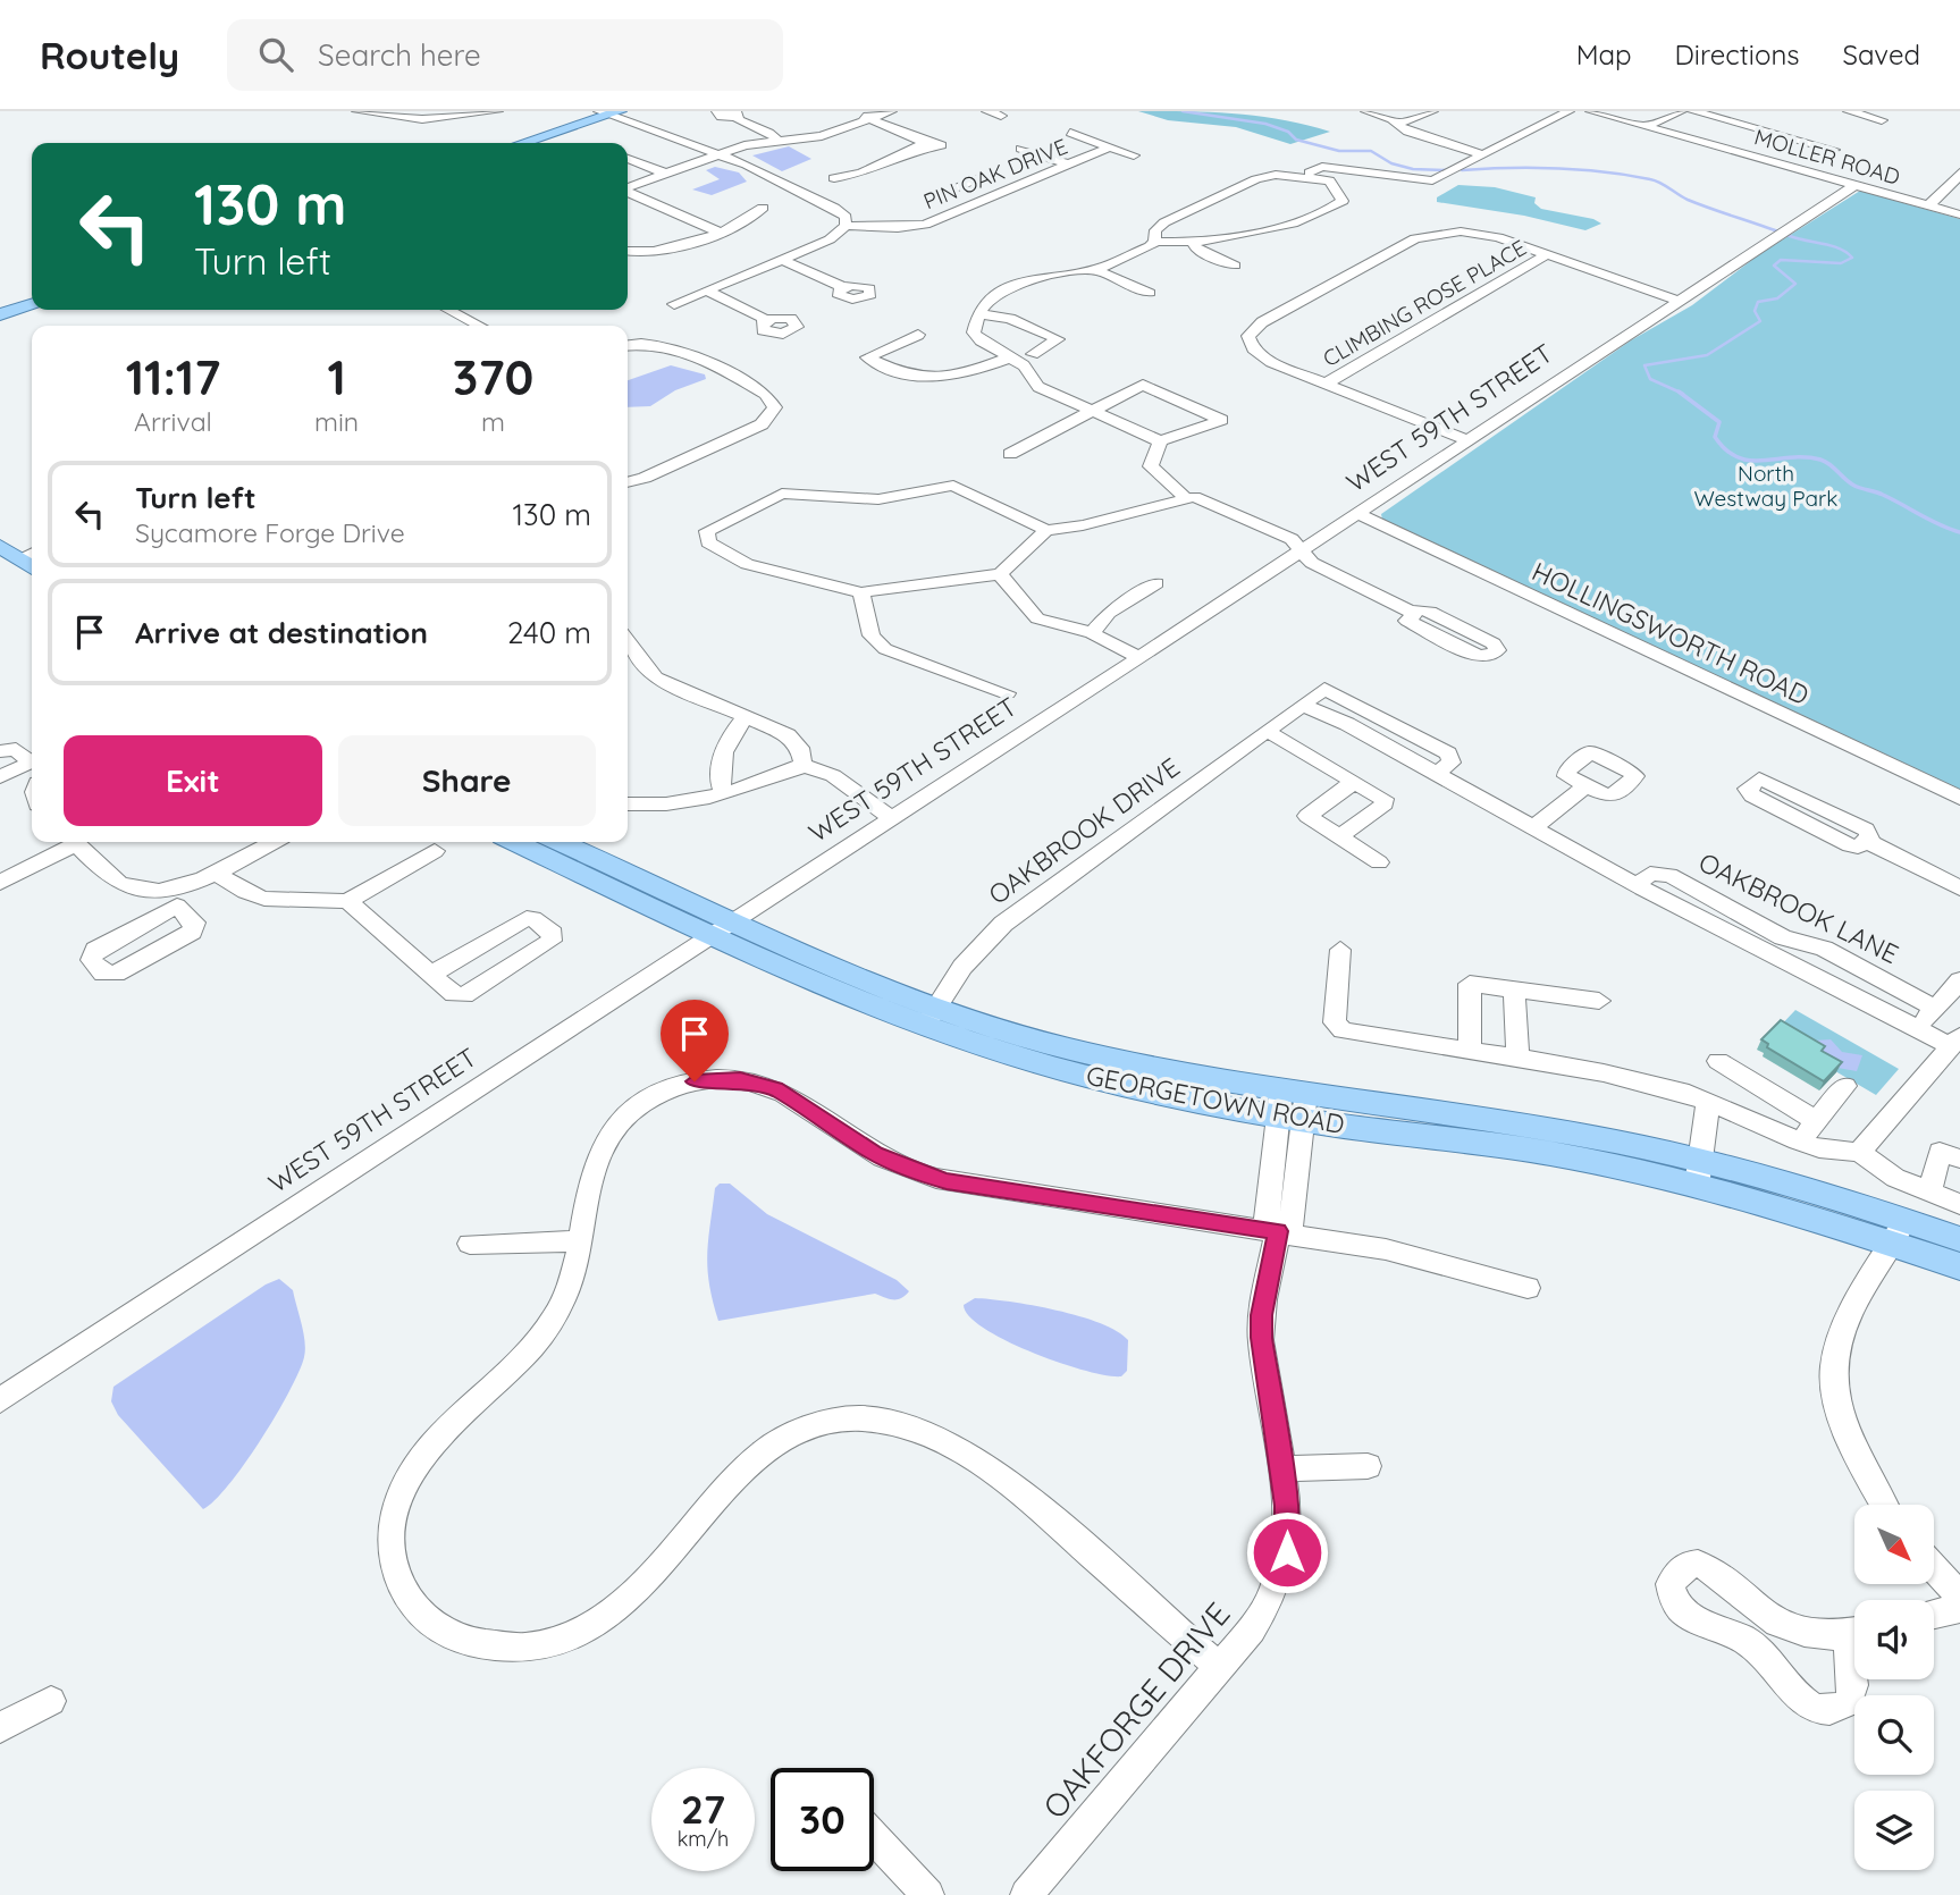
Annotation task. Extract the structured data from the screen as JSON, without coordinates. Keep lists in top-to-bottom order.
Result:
{
  "streets": {
    "main road": ["GEORGETOWN ROAD"],
    "street": [
      "MOLLER ROAD",
      "PIN OAK DRIVE",
      "CLIMBING ROSE PLACE",
      "WEST 59TH STREET",
      "HOLLINGSWORTH ROAD",
      "OAKBROOK DRIVE",
      "OAKBROOK LANE",
      "OAKFORGE DRIVE"
    ]
  },
  "crossings": [
    ["MOLLER ROAD", "WEST 59TH STREET"],
    ["WEST 59TH STREET", "HOLLINGSWORTH ROAD"],
    ["WEST 59TH STREET", "GEORGETOWN ROAD"],
    ["OAKBROOK DRIVE", "OAKBROOK LANE"],
    ["OAKBROOK DRIVE", "GEORGETOWN ROAD"],
    ["GEORGETOWN ROAD", "OAKFORGE DRIVE"]
  ],
  "parks": ["North Westway Park"],
  "north": "bottom right",
  "page": {
    "header": "Routely",
    "search": "Search here",
    "nav": ["Map", "Directions", "Saved"],
    "turn": ["130 m", "Turn left"],
    "eta": [
      "11:17",
      "Arrival",
      "1",
      "min",
      "370",
      "m"
    ],
    "list": [
      {
        "name": "Turn left",
        "note": "Sycamore Forge Drive",
        "value": "130 m"
      },
      {
        "name": "Arrive at destination",
        "value": "240 m"
      }
    ],
    "buttons": ["Exit", "Share"],
    "speed": "27 km/h",
    "limit": "30"
  }
}
